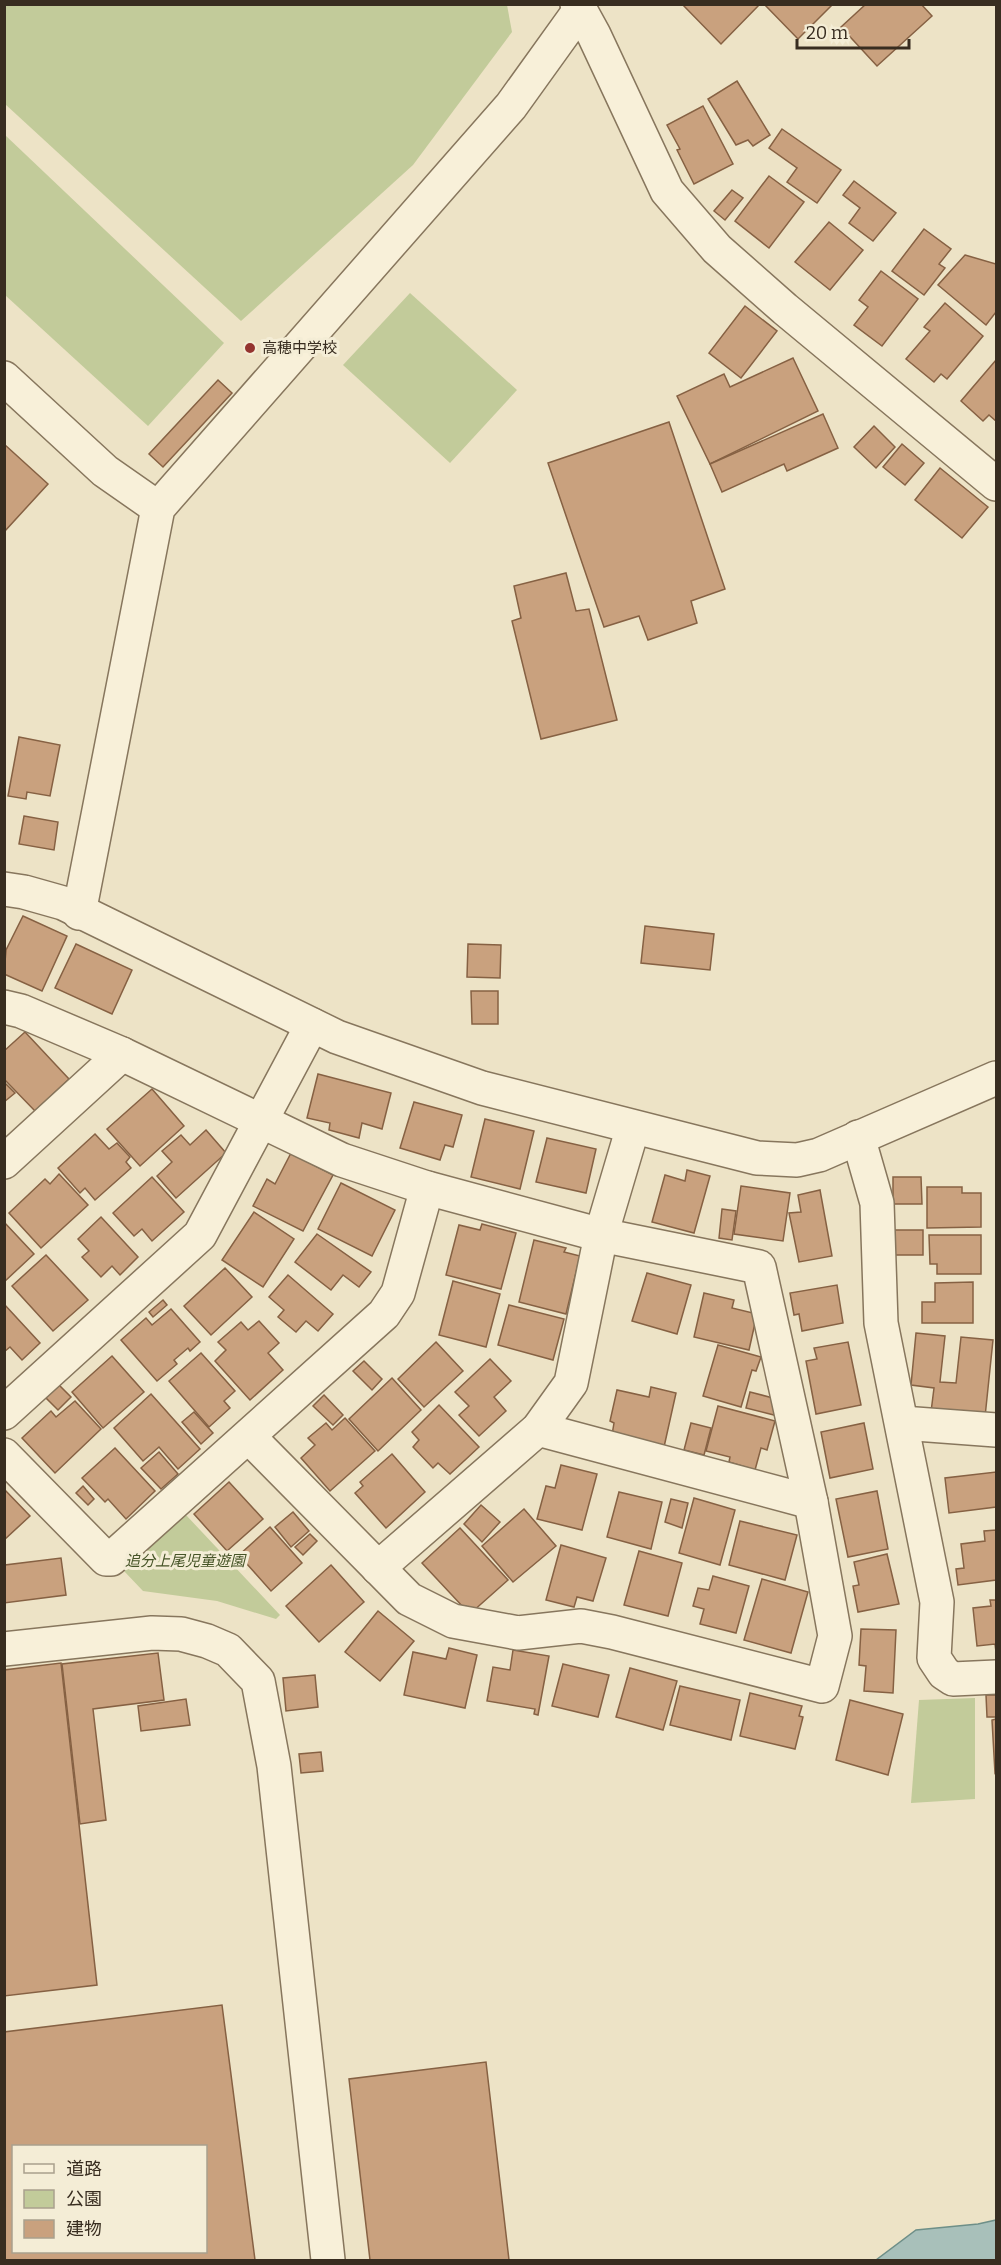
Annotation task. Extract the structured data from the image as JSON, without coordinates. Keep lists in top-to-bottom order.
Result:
{
  "parks": ["追分上尾児童遊園"],
  "places": ["高穂中学校"],
  "legend": ["道路", "公園", "建物"],
  "scale_bar": "20 m"
}
